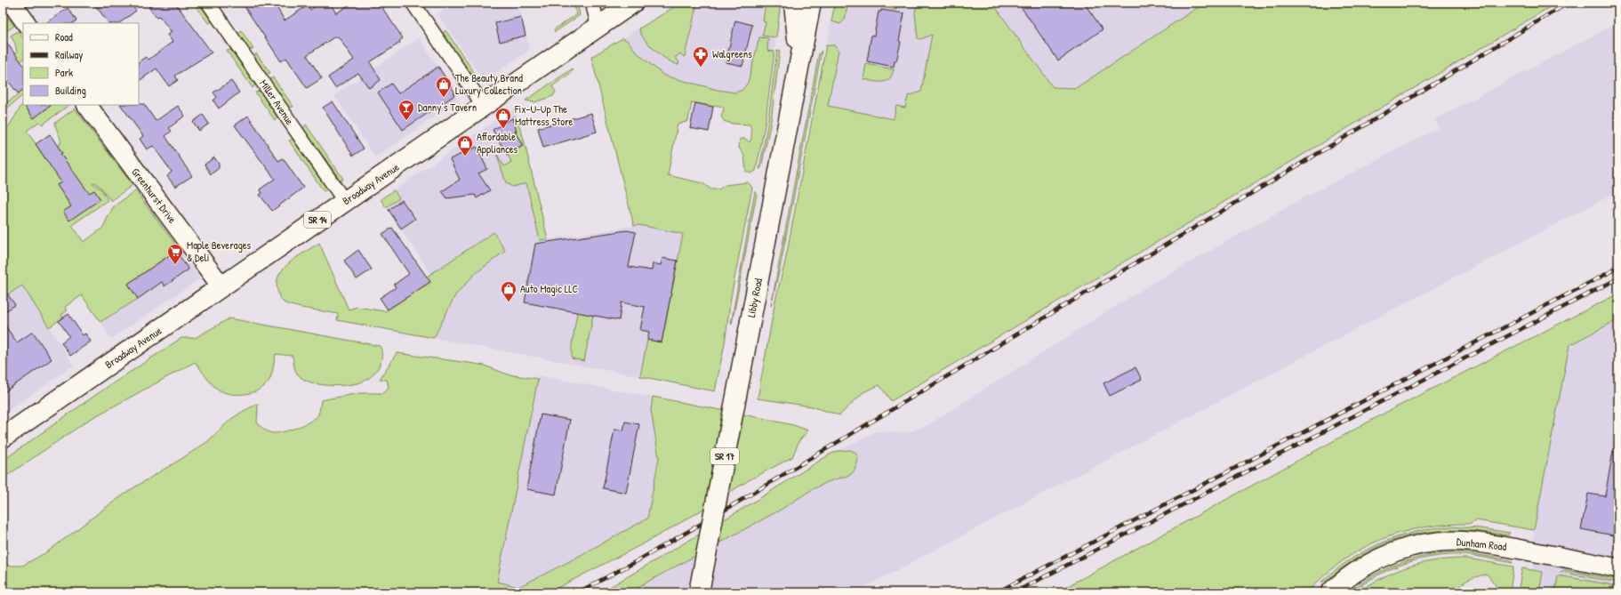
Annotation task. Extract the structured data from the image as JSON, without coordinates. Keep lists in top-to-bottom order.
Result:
{
  "streets": {
    "main road": [
      "Broadway Avenue",
      "SR 14",
      "Libby Road",
      "SR 17"
    ],
    "street": ["Miller Avenue", "Greenhurst Drive", "Dunham Road"]
  },
  "crossings": [
    ["Miller Avenue", "Broadway Avenue"],
    ["Broadway Avenue", "Greenhurst Drive"]
  ],
  "places": {
    "pharmacy": ["Walgreens"],
    "shop": [
      "The Beauty Brand Luxury Collection",
      "Fix-U-Up The Mattress Store",
      "Affordable Appliances",
      "Auto Magic LLC"
    ],
    "bar": ["Danny’s Tavern"],
    "supermarket": ["Maple Beverages & Deli"]
  },
  "legend": [
    "Road",
    "Railway",
    "Park",
    "Building"
  ]
}
